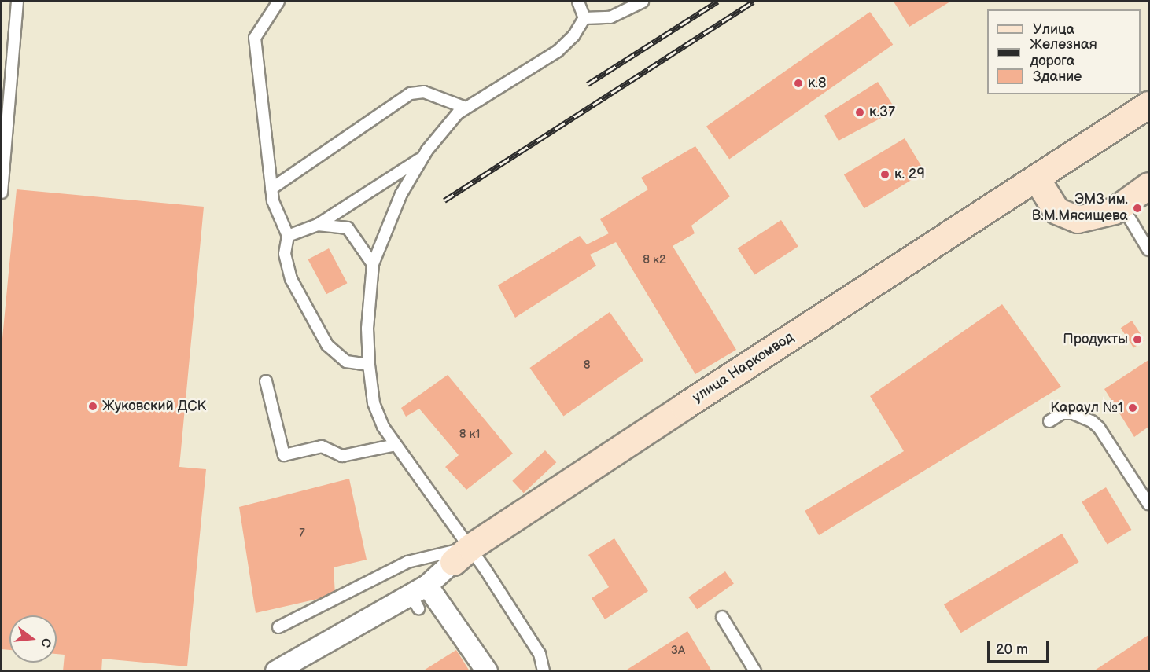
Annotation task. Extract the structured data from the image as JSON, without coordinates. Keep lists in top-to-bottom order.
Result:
{
  "streets": {
    "street": ["улица Наркомвод"]
  },
  "places": [
    "к.8",
    "к.37",
    "к. 29",
    "ЭМЗ им. В.М.Мясищева",
    "Продукты",
    "Жуковский ДСК",
    "Караул №1"
  ],
  "house_numbers": [
    "8 к2",
    "8",
    "8 к1",
    "7",
    "3А"
  ],
  "legend": ["Улица", "Железная дорога", "Здание"],
  "scale_bar": "20 m",
  "north": "right"
}
